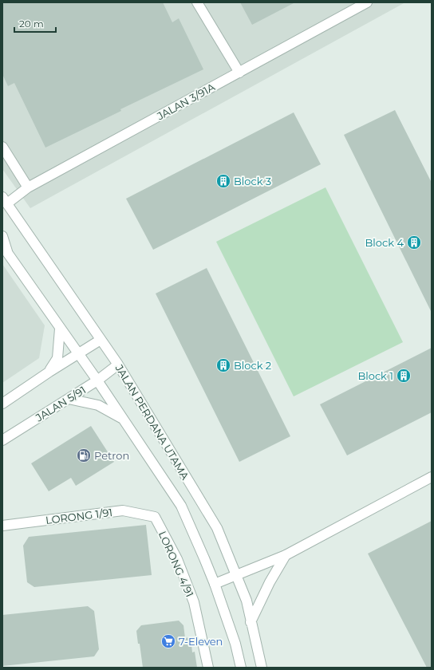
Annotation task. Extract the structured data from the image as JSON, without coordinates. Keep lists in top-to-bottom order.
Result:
{
  "streets": {
    "street": [
      "JALAN 3/91A",
      "JALAN 5/91",
      "JALAN PERDANA UTAMA",
      "LORONG 1/91",
      "LORONG 4/91"
    ]
  },
  "crossings": [
    ["JALAN 3/91A", "JALAN PERDANA UTAMA"],
    ["JALAN 5/91", "JALAN PERDANA UTAMA"],
    ["LORONG 1/91", "LORONG 4/91"]
  ],
  "places": {
    "building": [
      "Block 3",
      "Block 4",
      "Block 2",
      "Block 1"
    ],
    "fuel station": ["Petron"],
    "supermarket": ["7-Eleven"]
  },
  "scale_bar": "20 m"
}
